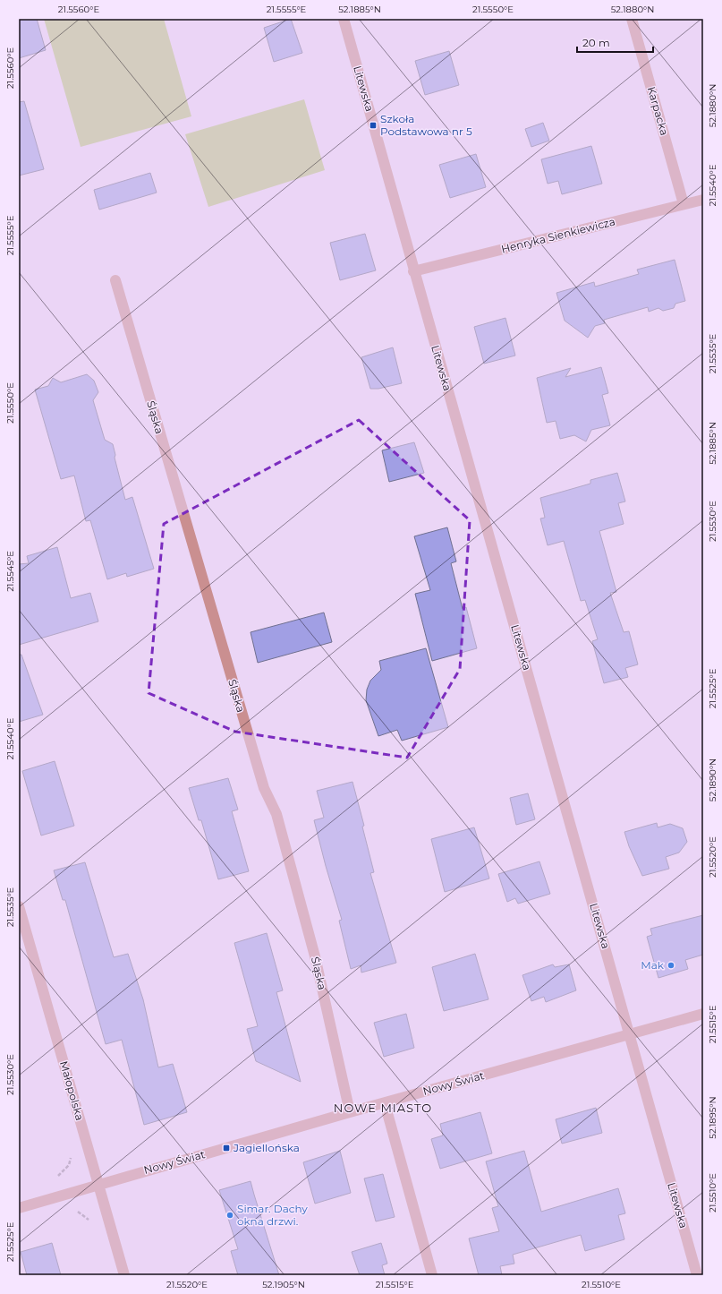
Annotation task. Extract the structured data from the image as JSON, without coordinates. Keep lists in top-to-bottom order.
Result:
{
  "streets": {
    "street": [
      "Litewska",
      "Karpacka",
      "Henryka Sienkiewicza",
      "Śląska",
      "Nowy Świat",
      "Małopolska"
    ]
  },
  "crossings": [
    ["Litewska", "Henryka Sienkiewicza"],
    ["Litewska", "Nowy Świat"],
    ["Karpacka", "Henryka Sienkiewicza"],
    ["Śląska", "Nowy Świat"],
    ["Nowy Świat", "Małopolska"]
  ],
  "districts": ["NOWE MIASTO"],
  "places": {
    "transit": ["Szkoła Podstawowa nr 5", "Jagiellońska"],
    "other": ["Mak", "Simar. Dachy okna drzwi."]
  },
  "scale_bar": "20 m",
  "coordinates": [
    "21.5560°E",
    "21.5555°E",
    "52.1885°N",
    "21.5550°E",
    "52.1880°N",
    "21.5540°E",
    "21.5535°E",
    "21.5530°E",
    "21.5545°E",
    "21.5525°E",
    "52.1890°N",
    "21.5520°E",
    "21.5515°E",
    "52.1895°N",
    "21.5510°E",
    "52.1905°N"
  ]
}
